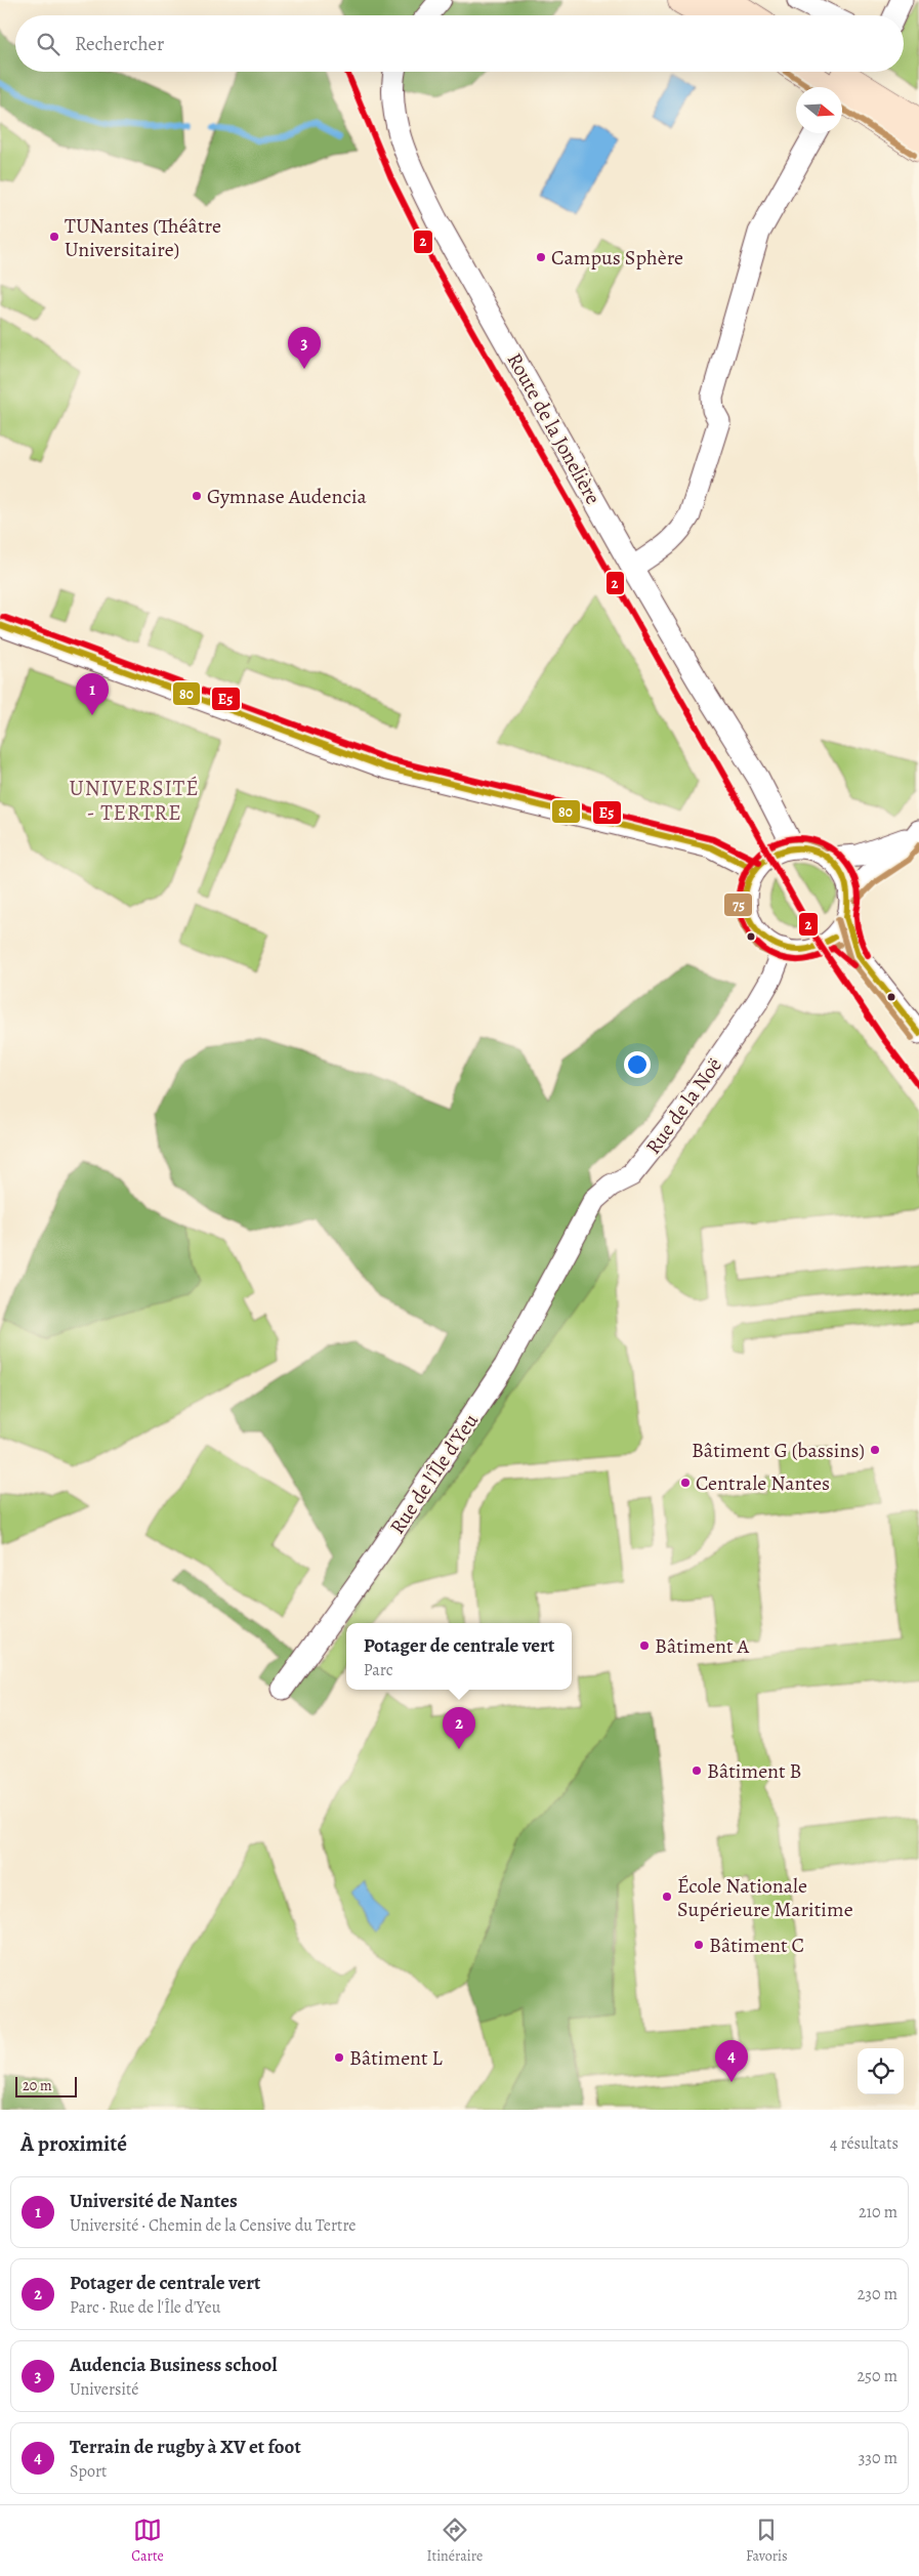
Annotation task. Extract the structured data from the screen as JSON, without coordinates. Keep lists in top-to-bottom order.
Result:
{
  "streets": {
    "street": ["Route de la Jonelière", "Rue de la Noë", "Rue de l'Île d'Yeu"]
  },
  "crossings": [
    ["Route de la Jonelière", "Rue de la Noë"],
    ["Rue de la Noë", "Rue de l'Île d'Yeu"]
  ],
  "districts": ["UNIVERSITÉ - TERTRE"],
  "places": [
    "TUNantes (Théâtre Universitaire)",
    "Campus Sphère",
    "Gymnase Audencia",
    "Bâtiment G (bassins)",
    "Centrale Nantes",
    "Bâtiment A",
    "Bâtiment B",
    "École Nationale Supérieure Maritime",
    "Bâtiment C",
    "Bâtiment L"
  ],
  "lines": [
    "transit line 2",
    "transit line 75",
    "transit line E5",
    "transit line 80"
  ],
  "scale_bar": "20 m",
  "north": "right",
  "page": {
    "search": "Rechercher",
    "pins": [
      "3",
      "1",
      "2",
      "4"
    ],
    "popup": ["Potager de centrale vert", "Parc"],
    "scale": "20 m",
    "heading": ["À proximité", "4 résultats"],
    "list": [
      {
        "mark": "1",
        "name": "Université de Nantes",
        "note": "Université · Chemin de la Censive du Tertre",
        "value": "210 m"
      },
      {
        "mark": "2",
        "name": "Potager de centrale vert",
        "note": "Parc · Rue de l'Île d'Yeu",
        "value": "230 m"
      },
      {
        "mark": "3",
        "name": "Audencia Business school",
        "note": "Université",
        "value": "250 m"
      },
      {
        "mark": "4",
        "name": "Terrain de rugby à XV et foot",
        "note": "Sport",
        "value": "330 m"
      }
    ],
    "nav": ["Carte", "Itinéraire", "Favoris"]
  }
}
